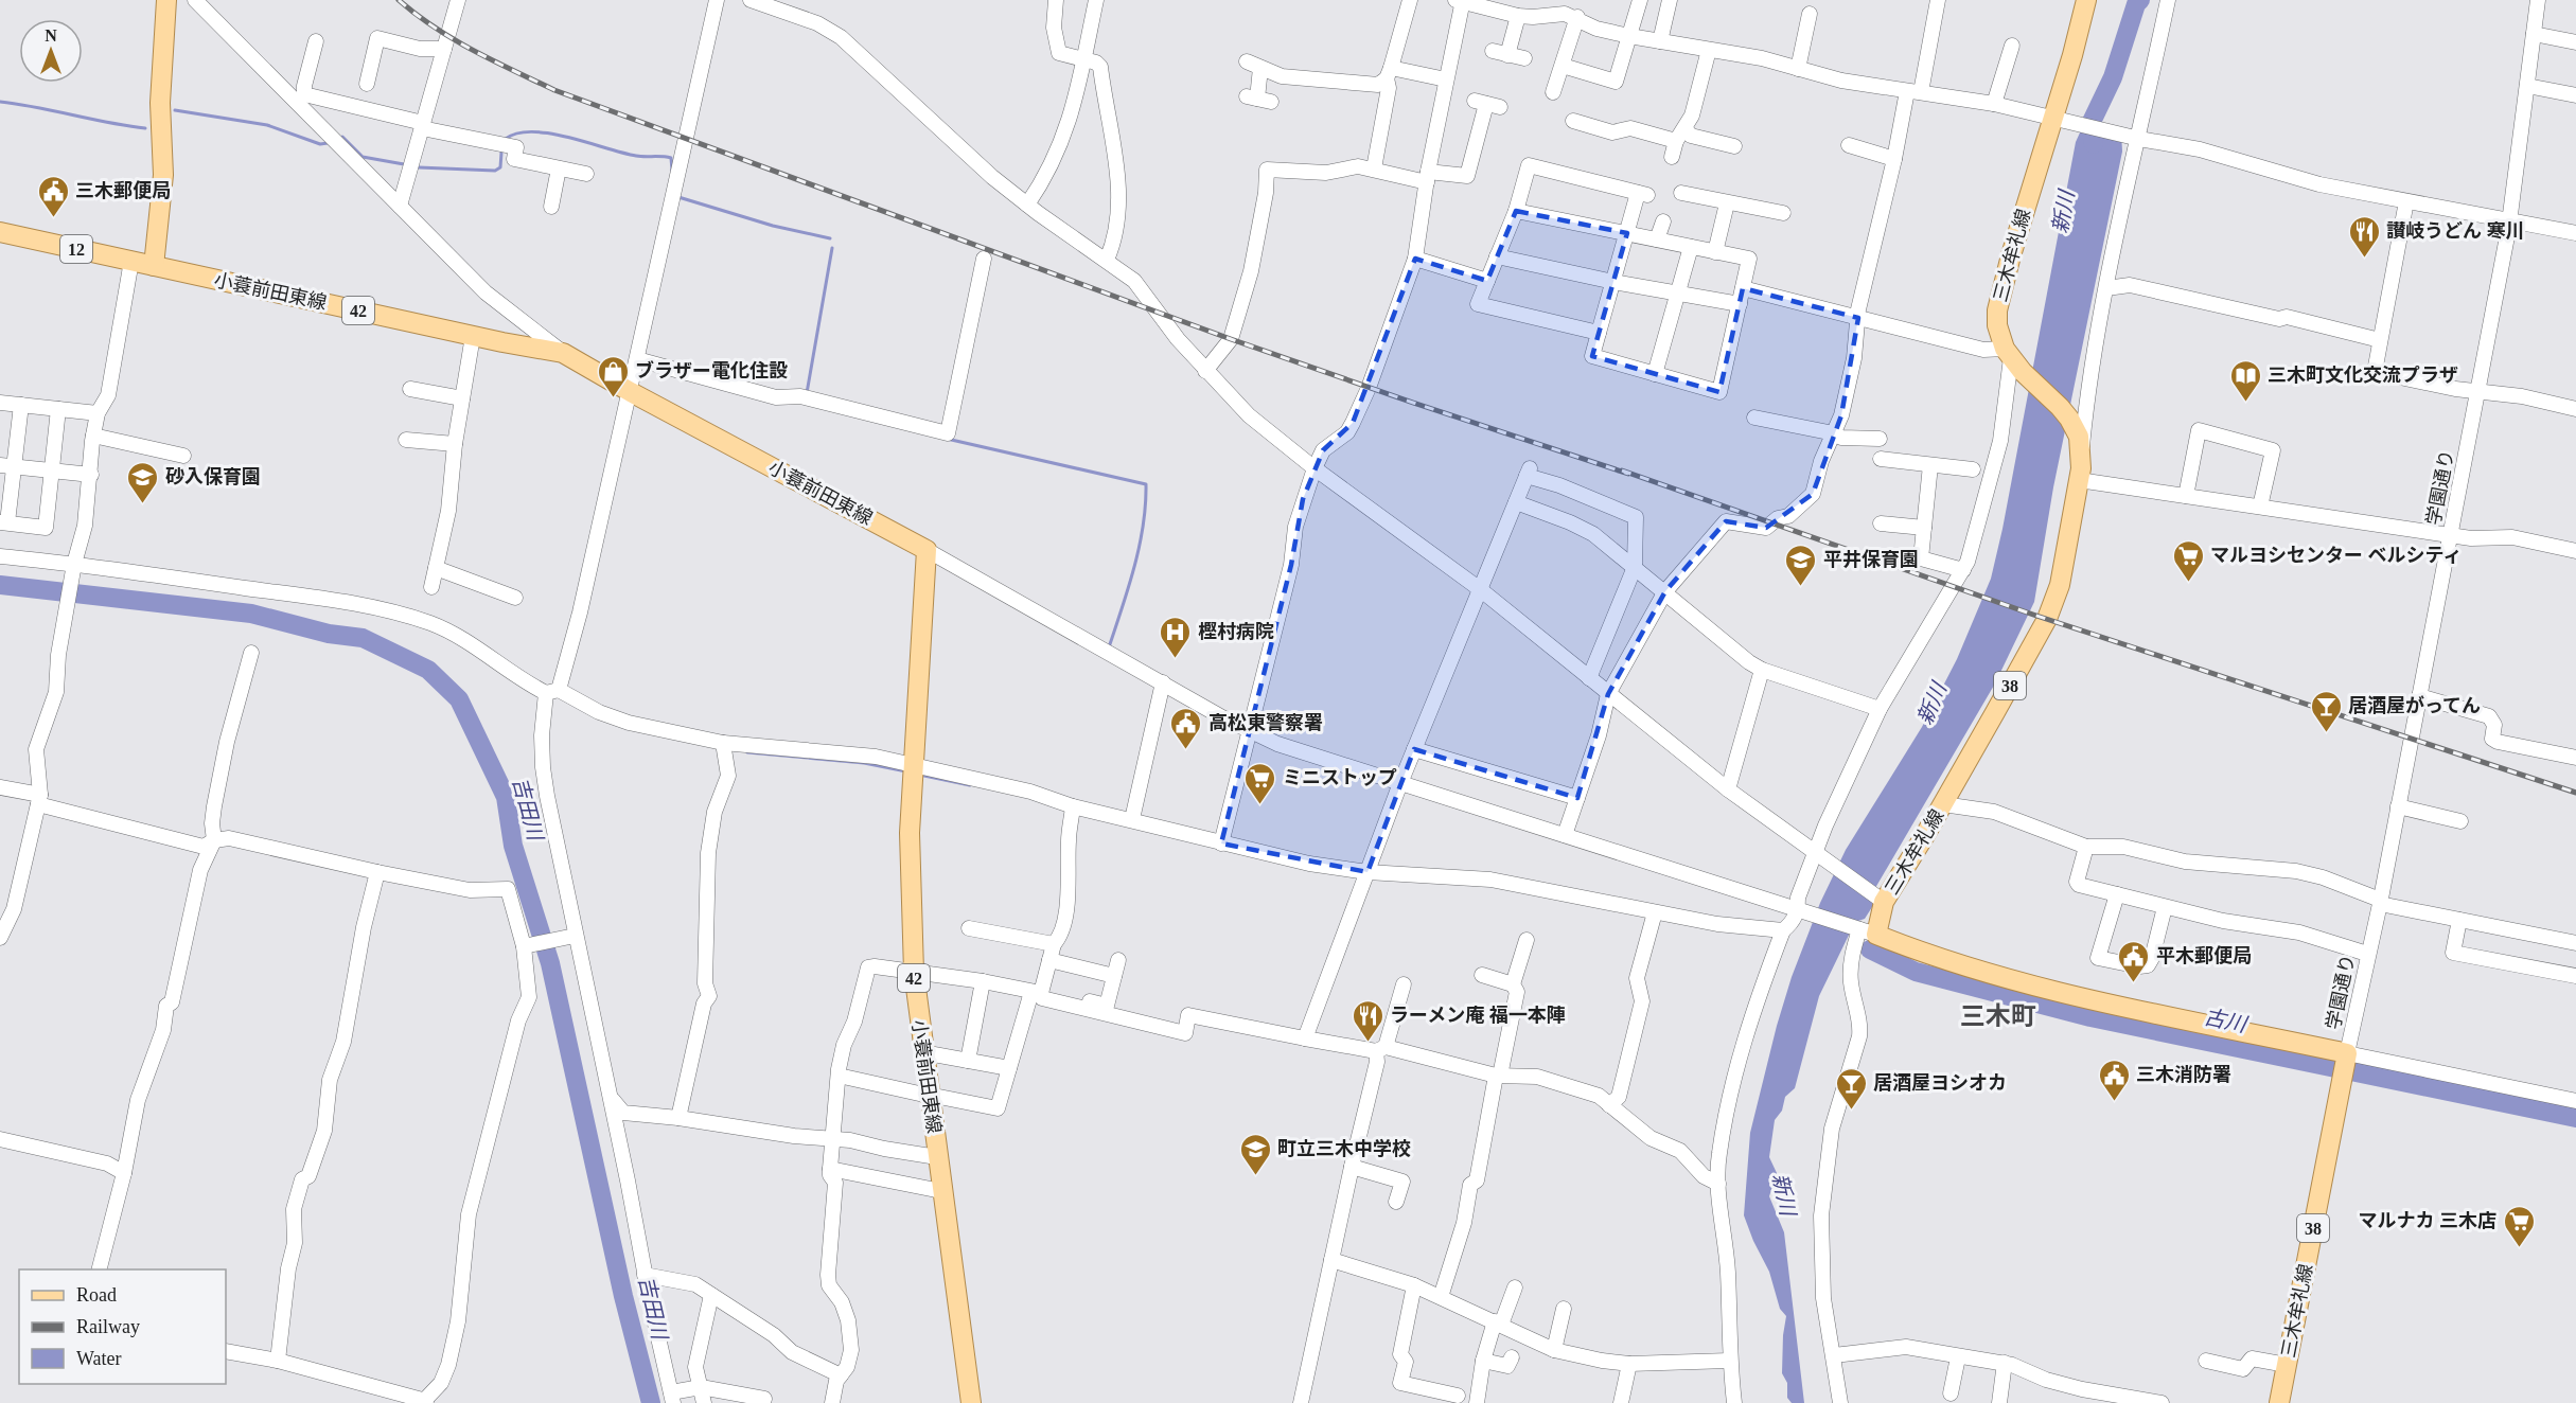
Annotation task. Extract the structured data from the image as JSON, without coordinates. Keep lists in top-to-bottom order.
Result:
{
  "streets": {
    "main road": [
      "12",
      "三木牟礼線",
      "小蓑前田東線",
      "42",
      "38"
    ],
    "street": ["学園通り"]
  },
  "crossings": [
    ["12", "小蓑前田東線"],
    ["三木牟礼線", "学園通り"]
  ],
  "districts": ["三木町"],
  "water": ["新川", "吉田川", "古川"],
  "places": {
    "public building": [
      "三木郵便局",
      "高松東警察署",
      "平木郵便局",
      "三木消防署"
    ],
    "restaurant": ["讃岐うどん 寒川", "ラーメン庵 福一本陣"],
    "shop": ["ブラザー電化住設"],
    "library": ["三木町文化交流プラザ"],
    "school or university": ["砂入保育園", "平井保育園", "町立三木中学校"],
    "supermarket": ["マルヨシセンター ベルシティ", "ミニストップ", "マルナカ 三木店"],
    "hospital": ["樫村病院"],
    "bar": ["居酒屋がってん", "居酒屋ヨシオカ"]
  },
  "legend": ["Road", "Railway", "Water"],
  "north": "top"
}
